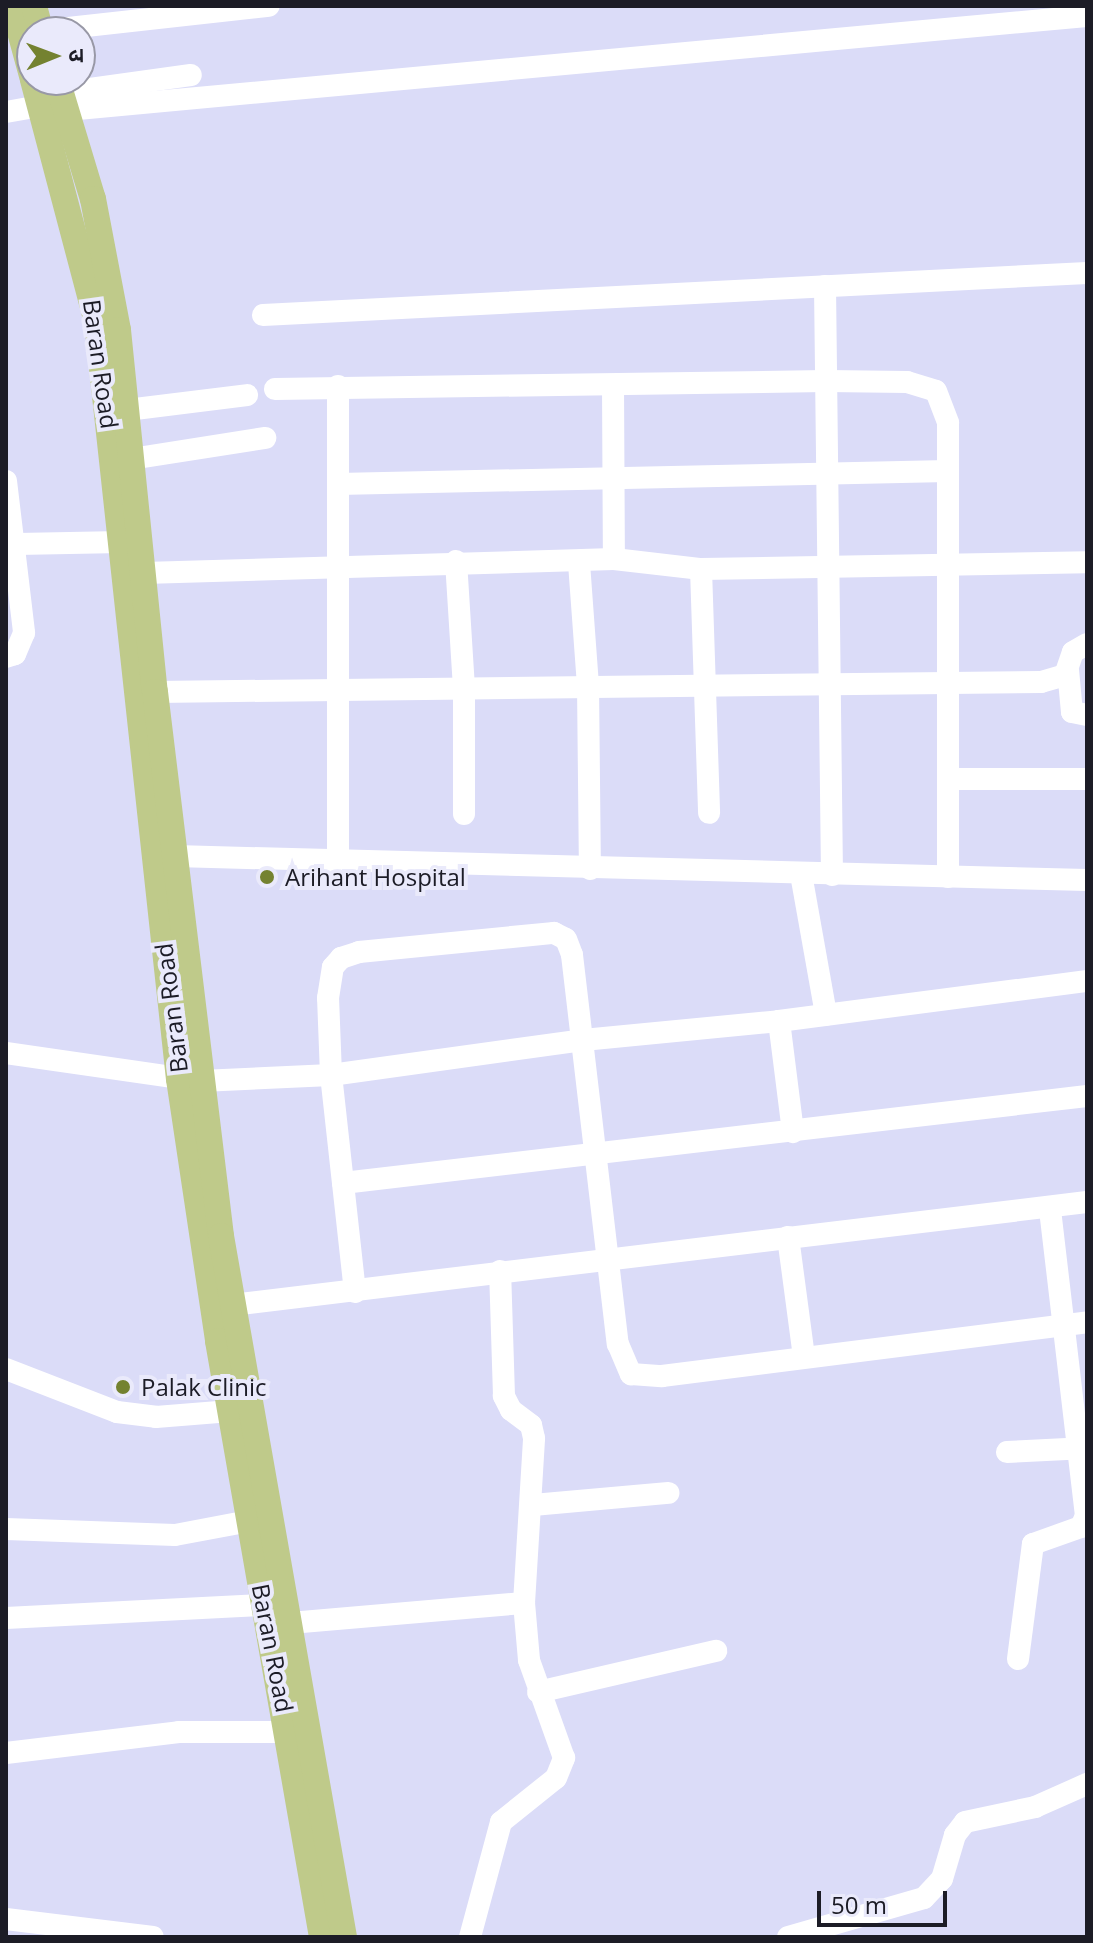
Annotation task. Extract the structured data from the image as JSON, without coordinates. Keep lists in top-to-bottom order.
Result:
{
  "streets": {
    "main road": ["Baran Road"]
  },
  "places": ["Arihant Hospital", "Palak Clinic"],
  "scale_bar": "50 m",
  "north": "right"
}
